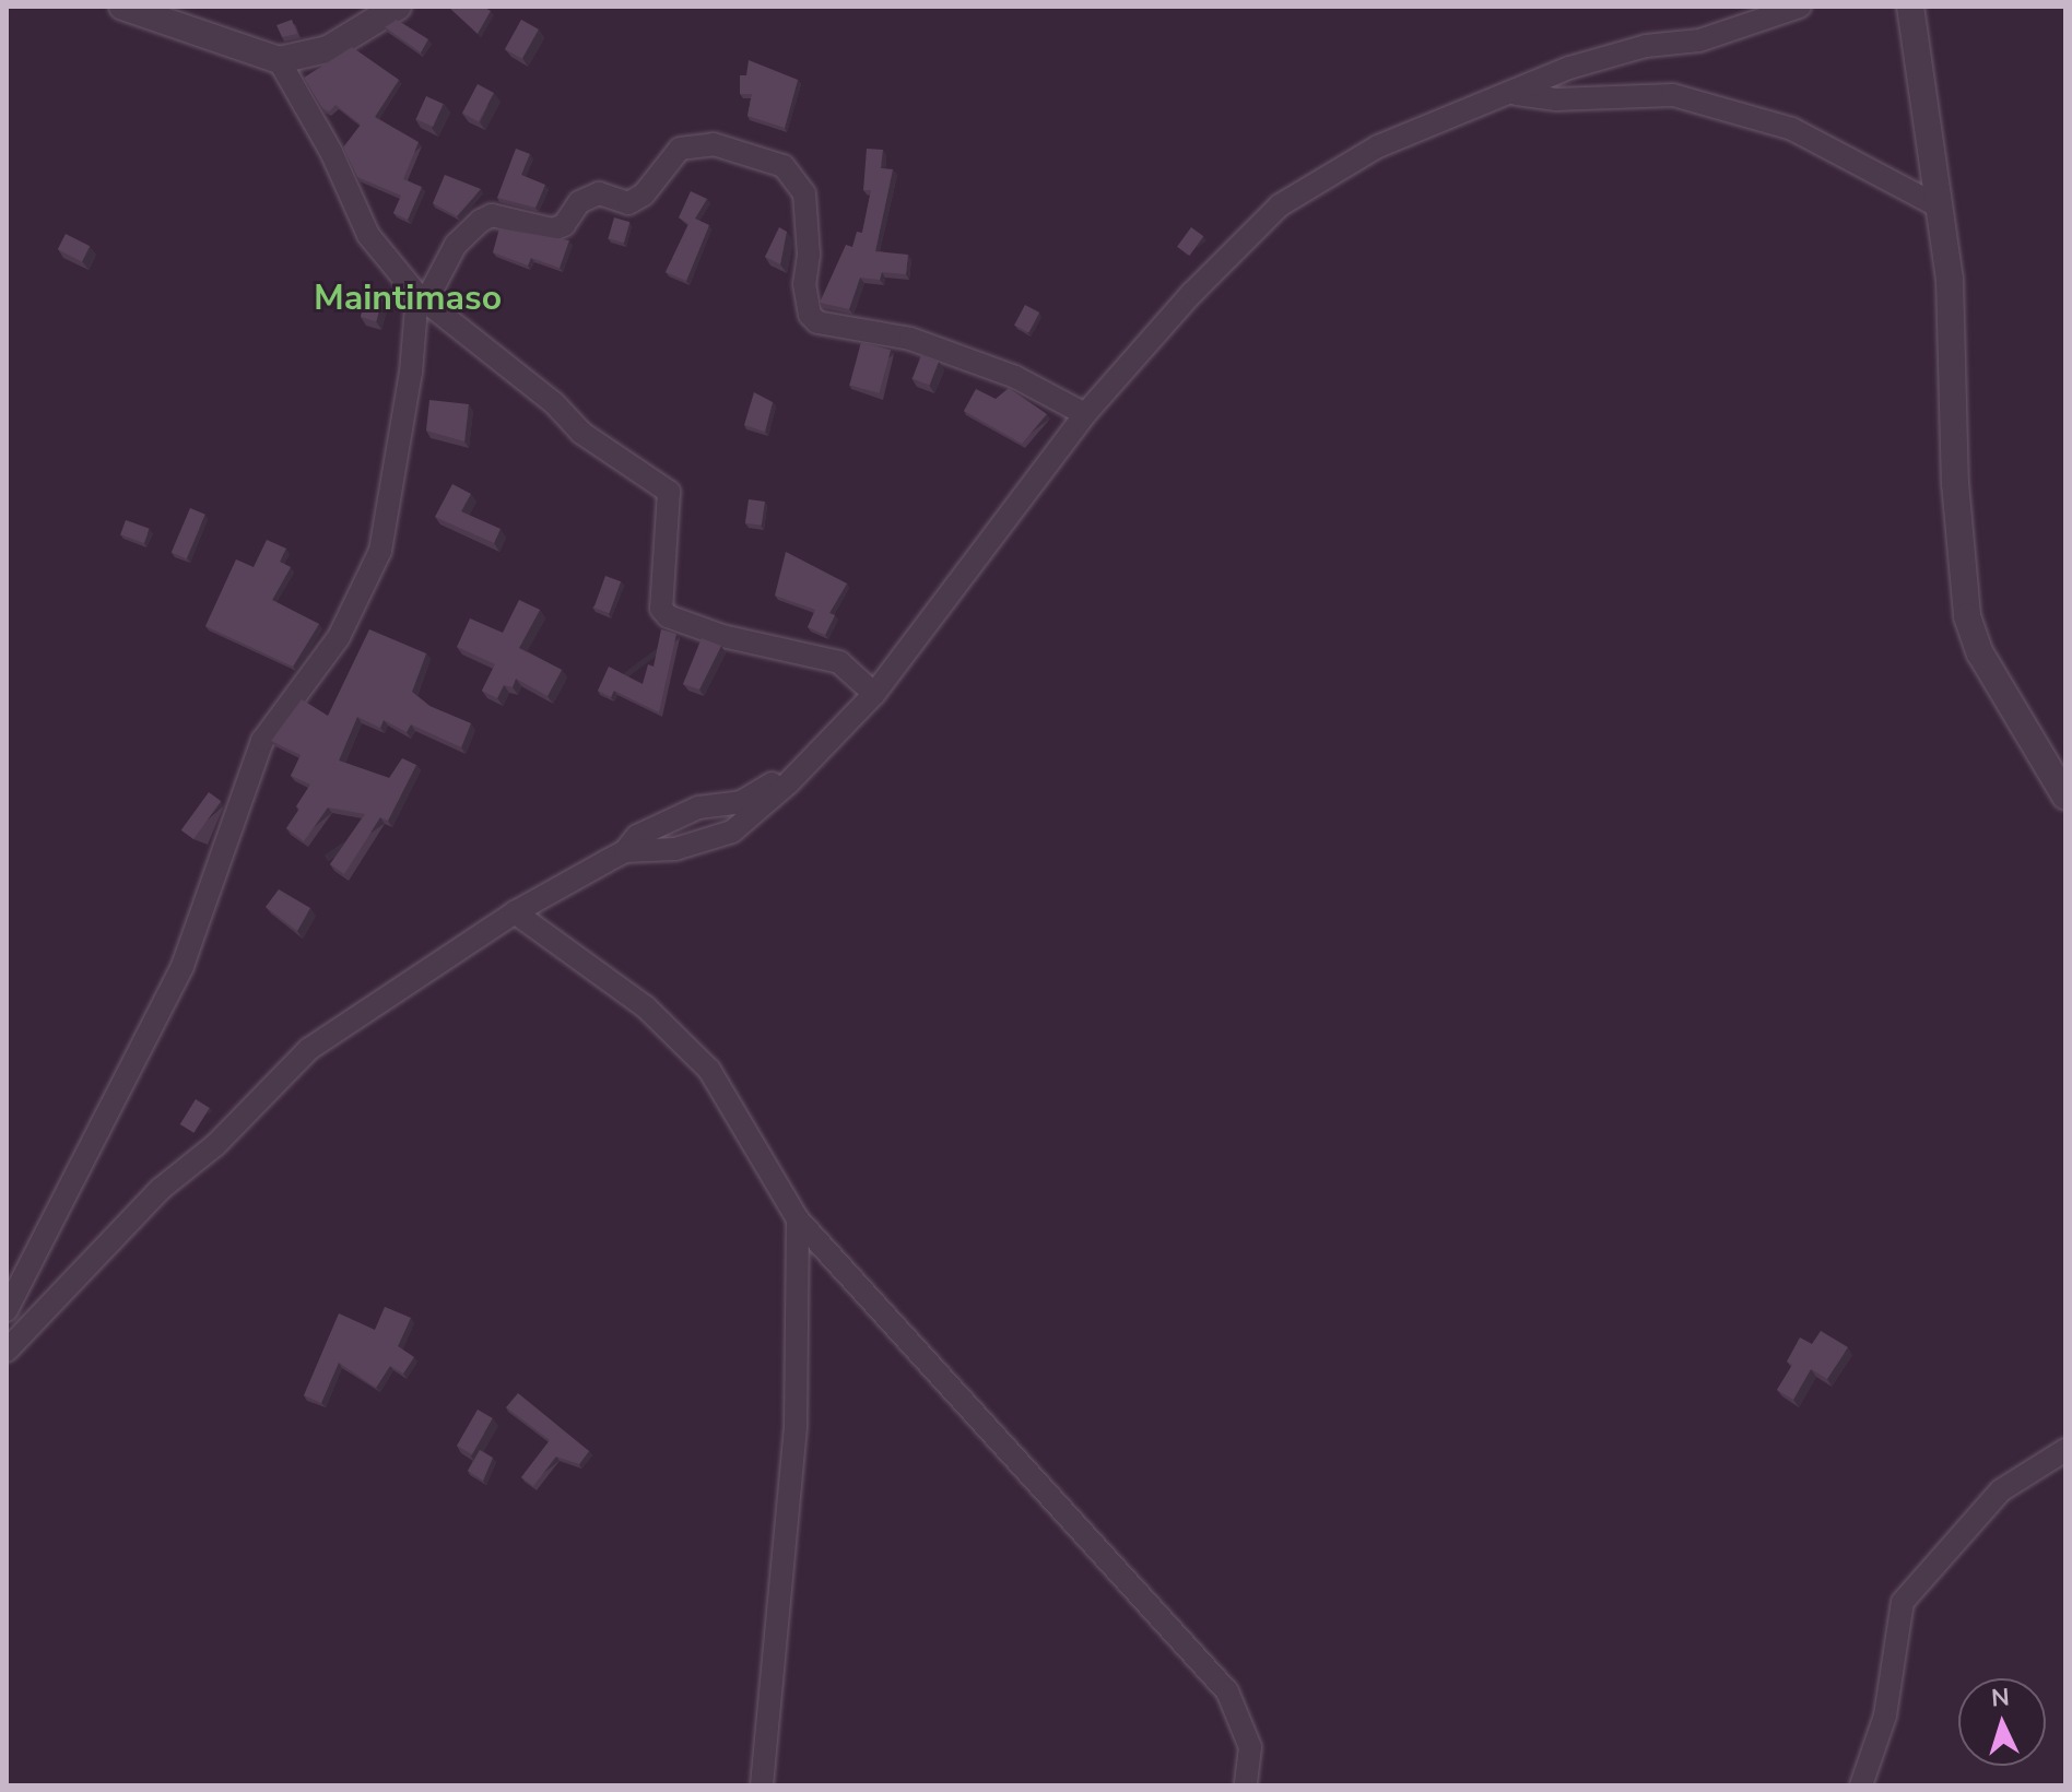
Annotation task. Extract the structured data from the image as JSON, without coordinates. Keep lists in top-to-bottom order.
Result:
{
  "districts": ["Maintimaso"],
  "north": "top"
}
